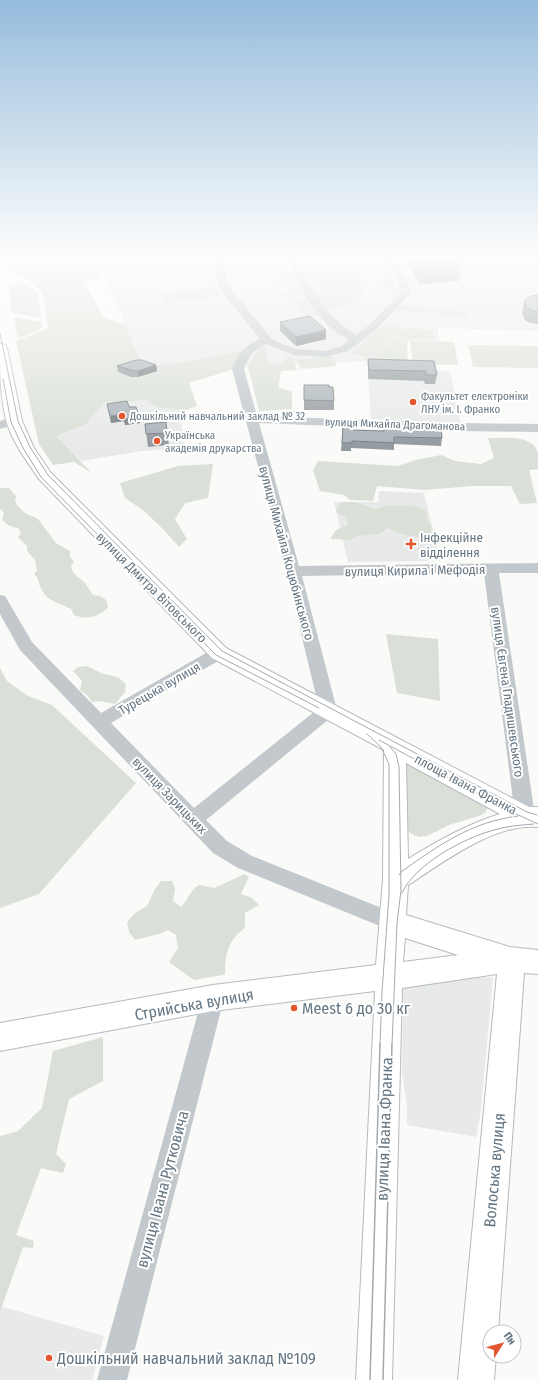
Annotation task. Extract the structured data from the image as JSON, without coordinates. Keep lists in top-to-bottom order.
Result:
{
  "streets": {
    "main road": [
      "вулиця Дмитра Вітовського",
      "площа Івана Франка",
      "Стрийська вулиця",
      "вулиця Івана Франка",
      "Волоська вулиця"
    ],
    "street": [
      "вулиця Михайла Драгоманова",
      "вулиця Михайла Коцюбинського",
      "вулиця Кирила і Мефодія",
      "Турецька вулиця",
      "вулиця Євгена Гладишевського",
      "вулиця Зарицьких",
      "вулиця Івана Рутковича"
    ]
  },
  "crossings": [
    ["вулиця Михайла Драгоманова", "вулиця Михайла Коцюбинського"],
    ["вулиця Михайла Коцюбинського", "вулиця Кирила і Мефодія"],
    ["вулиця Михайла Коцюбинського", "вулиця Дмитра Вітовського"],
    ["вулиця Кирила і Мефодія", "вулиця Євгена Гладишевського"],
    ["вулиця Дмитра Вітовського", "Турецька вулиця"],
    ["вулиця Дмитра Вітовського", "площа Івана Франка"],
    ["Турецька вулиця", "вулиця Зарицьких"],
    ["вулиця Євгена Гладишевського", "площа Івана Франка"],
    ["площа Івана Франка", "вулиця Івана Франка"],
    ["вулиця Зарицьких", "вулиця Івана Франка"],
    ["Стрийська вулиця", "вулиця Івана Франка"],
    ["Стрийська вулиця", "Волоська вулиця"],
    ["Стрийська вулиця", "вулиця Івана Рутковича"]
  ],
  "places": {
    "other": [
      "Факультет електроніки ЛНУ ім. І. Франко",
      "Дошкільний навчальний заклад № 32",
      "Українська академія друкарства",
      "Meest 6 до 30 кг",
      "Дошкільний навчальний заклад №109"
    ],
    "health": ["Інфекційне відділення"]
  },
  "north": "top right"
}
